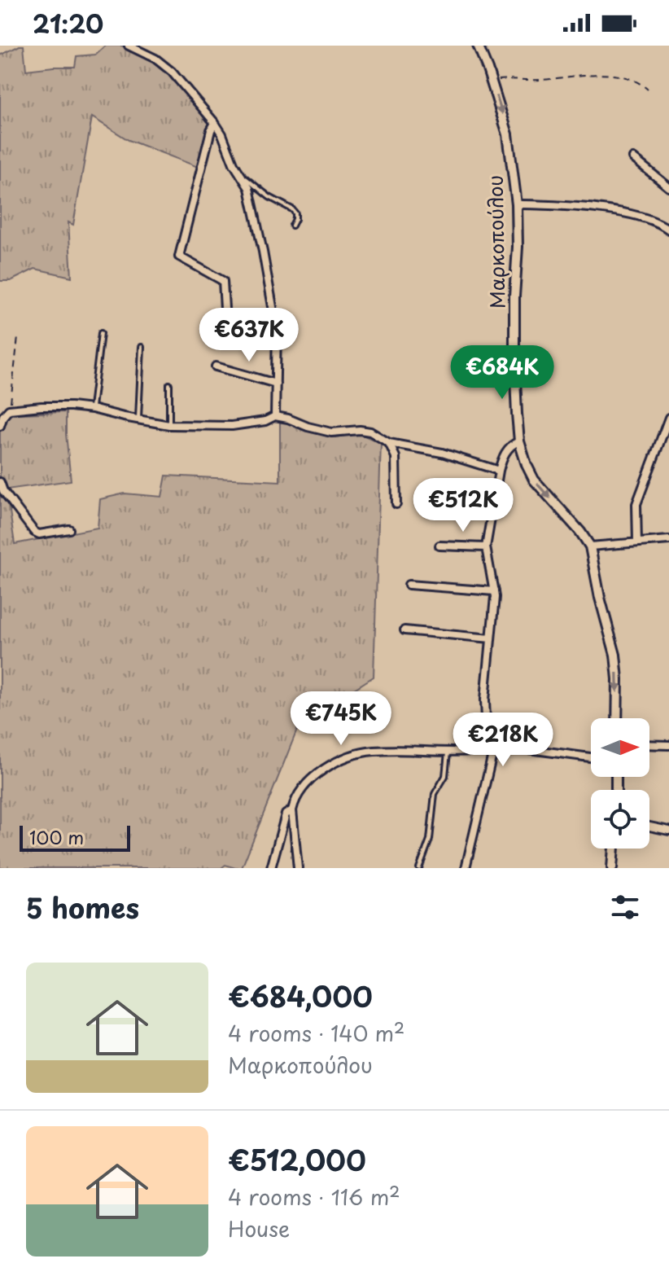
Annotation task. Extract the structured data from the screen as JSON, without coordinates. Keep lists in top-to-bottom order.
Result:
{
  "streets": {
    "street": ["Μαρκοπούλου"]
  },
  "one_way": ["Μαρκοπούλου"],
  "scale_bar": "100 m",
  "north": "right",
  "page": {
    "status": "21:20",
    "price": [
      "€637K",
      "€684K",
      "€512K",
      "€745K",
      "€218K"
    ],
    "scale": "100 m",
    "heading": "5 homes",
    "list": [
      {
        "name": "€684,000",
        "note": "4 rooms · 140 m² · Μαρκοπούλου"
      },
      {
        "name": "€512,000",
        "note": "4 rooms · 116 m² · House"
      }
    ]
  }
}
